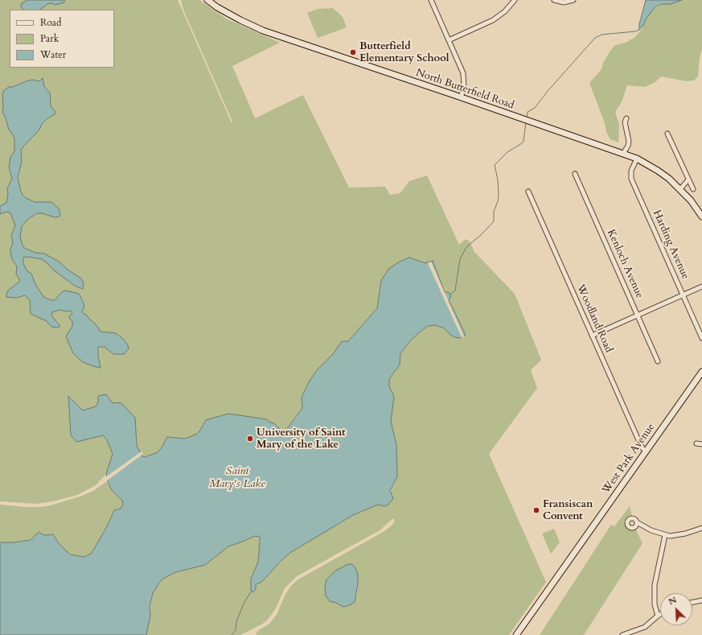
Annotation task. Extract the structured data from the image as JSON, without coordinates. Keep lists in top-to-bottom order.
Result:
{
  "streets": {
    "main road": ["North Butterfield Road", "West Park Avenue"],
    "street": ["Harding Avenue", "Kenloch Avenue", "Woodland Road"]
  },
  "crossings": [
    ["North Butterfield Road", "Harding Avenue"],
    ["Woodland Road", "West Park Avenue"]
  ],
  "water": ["Saint Mary's Lake"],
  "places": ["Butterfield Elementary School", "University of Saint Mary of the Lake", "Fransiscan Convent"],
  "legend": ["Road", "Park", "Water"],
  "north": "top left"
}
